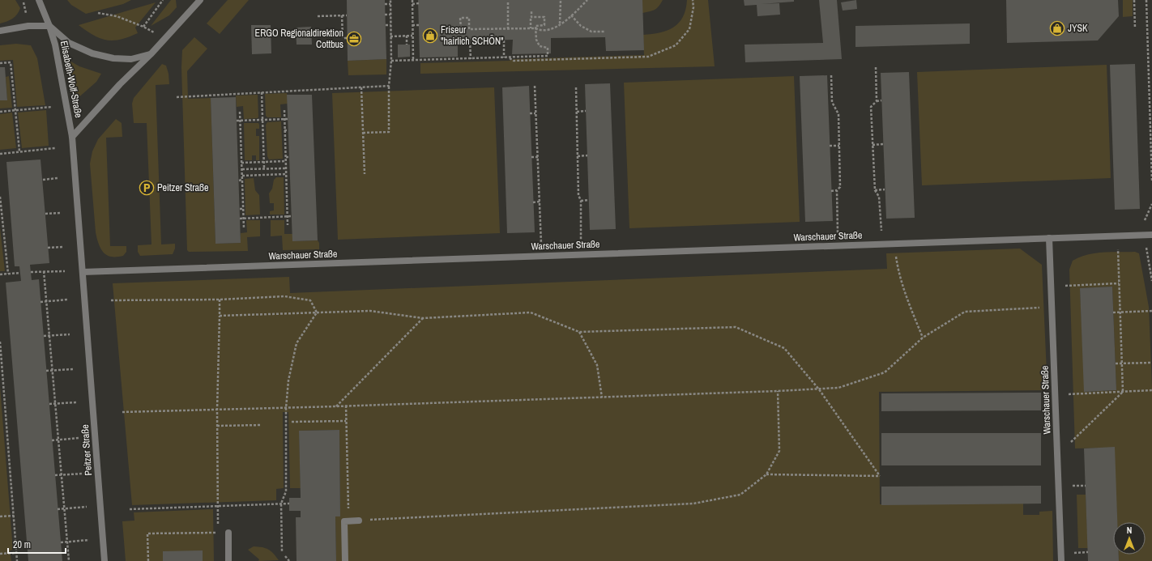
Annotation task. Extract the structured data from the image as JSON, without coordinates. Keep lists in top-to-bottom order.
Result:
{
  "streets": {
    "street": ["Elisabeth-Wolf-Straße", "Warschauer Straße", "Peitzer Straße"]
  },
  "crossings": [
    ["Elisabeth-Wolf-Straße", "Peitzer Straße"],
    ["Warschauer Straße", "Peitzer Straße"]
  ],
  "places": {
    "shop": ["JYSK", "Friseur \"hairlich SCHÖN\""],
    "office": ["ERGO Regionaldirektion Cottbus"],
    "parking": ["Peitzer Straße"]
  },
  "scale_bar": "20 m",
  "north": "top"
}
